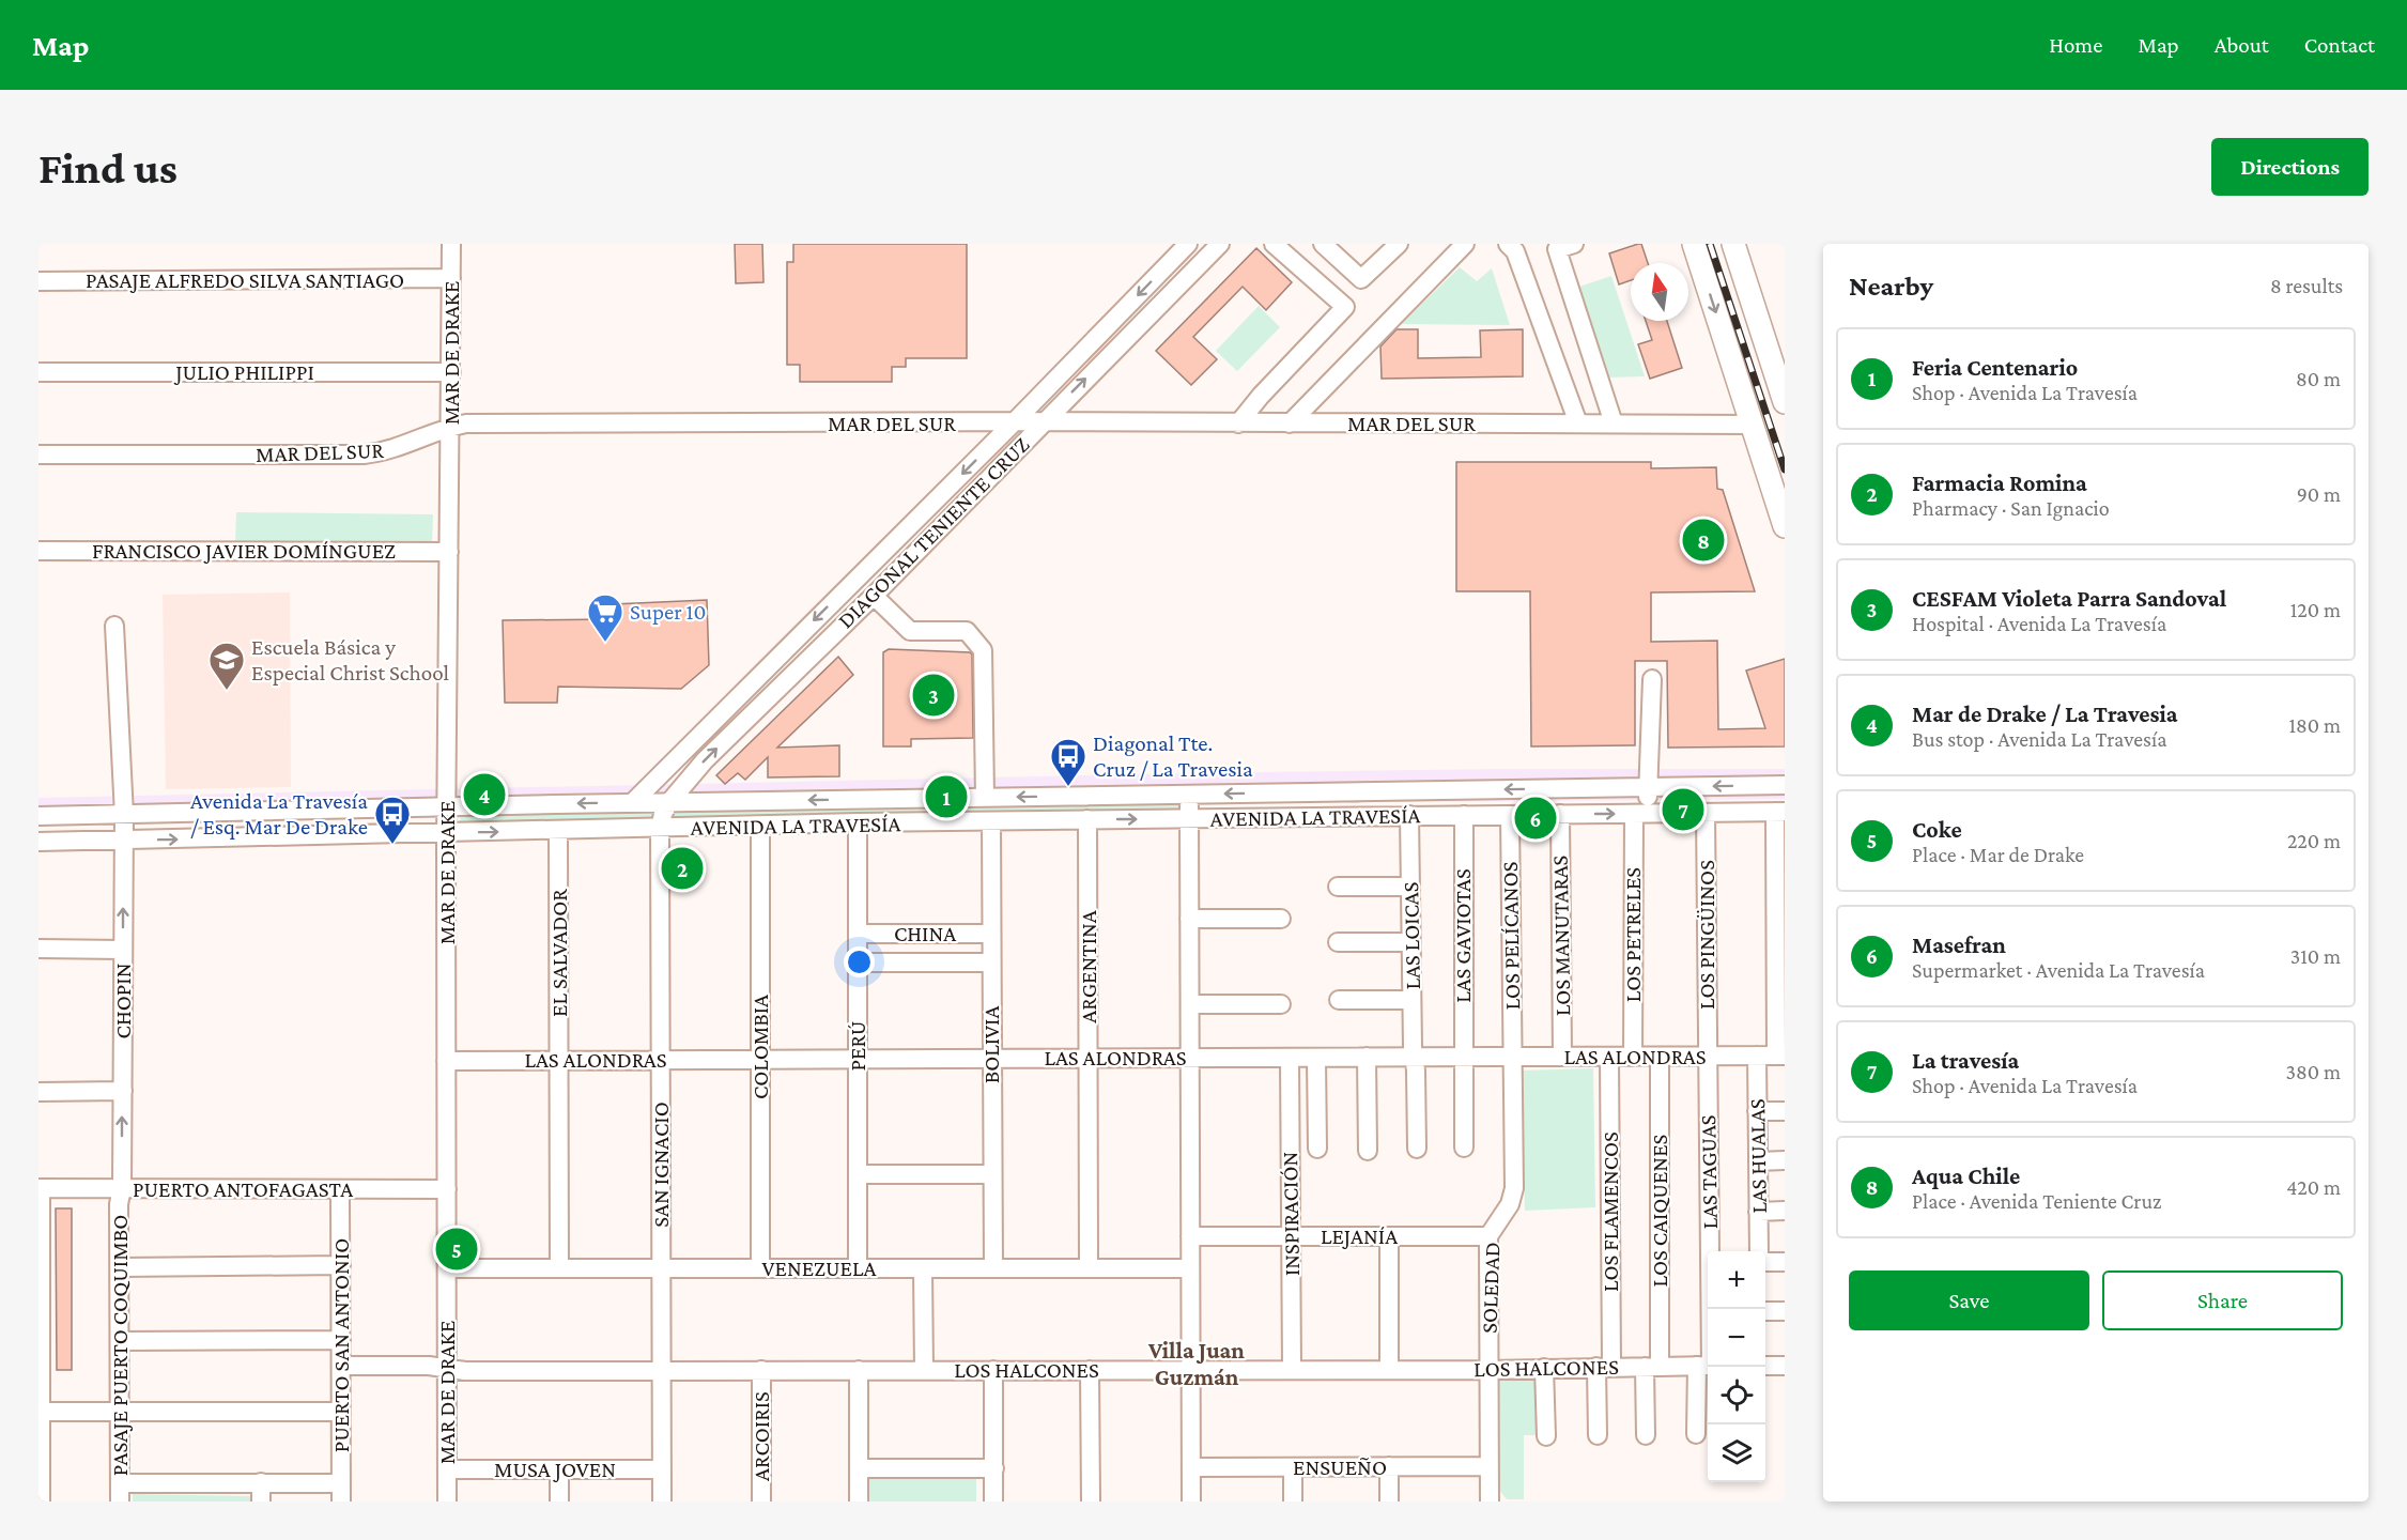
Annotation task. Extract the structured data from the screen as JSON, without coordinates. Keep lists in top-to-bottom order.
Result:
{
  "streets": {
    "street": [
      "PASAJE ALFREDO SILVA SANTIAGO",
      "MAR DE DRAKE",
      "JULIO PHILIPPI",
      "MAR DEL SUR",
      "DIAGONAL TENIENTE CRUZ",
      "FRANCISCO JAVIER DOMÍNGUEZ",
      "AVENIDA LA TRAVESÍA",
      "CHINA",
      "LOS PETRELES",
      "LOS PINGÜINOS",
      "LAS LOICAS",
      "LAS GAVIOTAS",
      "LOS PELÍCANOS",
      "LOS MANUTARAS",
      "EL SALVADOR",
      "ARGENTINA",
      "CHOPIN",
      "BOLIVIA",
      "PERÚ",
      "COLOMBIA",
      "LAS ALONDRAS",
      "LAS HUALAS",
      "SAN IGNACIO",
      "LAS TAGUAS",
      "PUERTO ANTOFAGASTA",
      "LOS CAIQUENES",
      "LOS FLAMENCOS",
      "INSPIRACIÓN",
      "LEJANÍA",
      "VENEZUELA",
      "SOLEDAD",
      "PASAJE PUERTO COQUIMBO",
      "PUERTO SAN ANTONIO",
      "LOS HALCONES",
      "ARCOIRIS",
      "ENSUEÑO",
      "MUSA JOVEN"
    ]
  },
  "crossings": [
    ["PASAJE ALFREDO SILVA SANTIAGO", "MAR DE DRAKE"],
    ["MAR DE DRAKE", "JULIO PHILIPPI"],
    ["MAR DE DRAKE", "MAR DEL SUR"],
    ["MAR DE DRAKE", "FRANCISCO JAVIER DOMÍNGUEZ"],
    ["MAR DE DRAKE", "AVENIDA LA TRAVESÍA"],
    ["MAR DE DRAKE", "LAS ALONDRAS"],
    ["MAR DE DRAKE", "PUERTO ANTOFAGASTA"],
    ["MAR DE DRAKE", "VENEZUELA"],
    ["MAR DE DRAKE", "LOS HALCONES"],
    ["MAR DE DRAKE", "MUSA JOVEN"],
    ["MAR DEL SUR", "DIAGONAL TENIENTE CRUZ"],
    ["DIAGONAL TENIENTE CRUZ", "AVENIDA LA TRAVESÍA"],
    ["DIAGONAL TENIENTE CRUZ", "SAN IGNACIO"],
    ["AVENIDA LA TRAVESÍA", "LOS PETRELES"],
    ["AVENIDA LA TRAVESÍA", "LOS PINGÜINOS"],
    ["AVENIDA LA TRAVESÍA", "LAS LOICAS"],
    ["AVENIDA LA TRAVESÍA", "LAS GAVIOTAS"],
    ["AVENIDA LA TRAVESÍA", "LOS PELÍCANOS"],
    ["AVENIDA LA TRAVESÍA", "LOS MANUTARAS"],
    ["AVENIDA LA TRAVESÍA", "EL SALVADOR"],
    ["AVENIDA LA TRAVESÍA", "ARGENTINA"],
    ["AVENIDA LA TRAVESÍA", "CHOPIN"],
    ["AVENIDA LA TRAVESÍA", "BOLIVIA"],
    ["AVENIDA LA TRAVESÍA", "PERÚ"],
    ["AVENIDA LA TRAVESÍA", "COLOMBIA"],
    ["AVENIDA LA TRAVESÍA", "SAN IGNACIO"],
    ["CHINA", "BOLIVIA"],
    ["CHINA", "PERÚ"],
    ["LOS PETRELES", "LAS ALONDRAS"],
    ["LOS PINGÜINOS", "LAS ALONDRAS"],
    ["LOS PINGÜINOS", "LAS TAGUAS"],
    ["LAS LOICAS", "LAS ALONDRAS"],
    ["LAS GAVIOTAS", "LAS ALONDRAS"],
    ["LOS PELÍCANOS", "LAS ALONDRAS"],
    ["LOS PELÍCANOS", "SOLEDAD"],
    ["LOS MANUTARAS", "LAS ALONDRAS"],
    ["EL SALVADOR", "LAS ALONDRAS"],
    ["EL SALVADOR", "VENEZUELA"],
    ["ARGENTINA", "LAS ALONDRAS"],
    ["ARGENTINA", "VENEZUELA"],
    ["CHOPIN", "PUERTO ANTOFAGASTA"],
    ["CHOPIN", "PASAJE PUERTO COQUIMBO"],
    ["BOLIVIA", "LAS ALONDRAS"],
    ["BOLIVIA", "VENEZUELA"],
    ["PERÚ", "LAS ALONDRAS"],
    ["PERÚ", "VENEZUELA"],
    ["COLOMBIA", "LAS ALONDRAS"],
    ["COLOMBIA", "VENEZUELA"],
    ["LAS ALONDRAS", "LAS HUALAS"],
    ["LAS ALONDRAS", "SAN IGNACIO"],
    ["LAS ALONDRAS", "LAS TAGUAS"],
    ["LAS ALONDRAS", "LOS CAIQUENES"],
    ["LAS ALONDRAS", "LOS FLAMENCOS"],
    ["LAS ALONDRAS", "INSPIRACIÓN"],
    ["LAS ALONDRAS", "SOLEDAD"],
    ["SAN IGNACIO", "VENEZUELA"],
    ["SAN IGNACIO", "LOS HALCONES"],
    ["SAN IGNACIO", "MUSA JOVEN"],
    ["LAS TAGUAS", "LOS HALCONES"],
    ["PUERTO ANTOFAGASTA", "PASAJE PUERTO COQUIMBO"],
    ["PUERTO ANTOFAGASTA", "PUERTO SAN ANTONIO"],
    ["LOS CAIQUENES", "LOS HALCONES"],
    ["LOS FLAMENCOS", "LOS HALCONES"],
    ["INSPIRACIÓN", "LEJANÍA"],
    ["INSPIRACIÓN", "LOS HALCONES"],
    ["LEJANÍA", "SOLEDAD"],
    ["SOLEDAD", "LOS HALCONES"],
    ["SOLEDAD", "ENSUEÑO"],
    ["PUERTO SAN ANTONIO", "LOS HALCONES"],
    ["LOS HALCONES", "ARCOIRIS"]
  ],
  "one_way": ["CHOPIN"],
  "districts": ["Villa Juan Guzmán"],
  "places": {
    "supermarket": ["Super 10"],
    "school or university": ["Escuela Básica y Especial Christ School"],
    "bus stop": ["Diagonal Tte. Cruz / La Travesia", "Avenida La Travesía / Esq. Mar De Drake"]
  },
  "north": "top",
  "page": {
    "header": "Map",
    "nav": [
      "Home",
      "Map",
      "About",
      "Contact"
    ],
    "buttons": [
      "Directions",
      ["Save", "Share"]
    ],
    "title": "Find us",
    "heading": ["Nearby", "8 results"],
    "list": [
      {
        "mark": "1",
        "name": "Feria Centenario",
        "note": "Shop · Avenida La Travesía",
        "value": "80 m"
      },
      {
        "mark": "2",
        "name": "Farmacia Romina",
        "note": "Pharmacy · San Ignacio",
        "value": "90 m"
      },
      {
        "mark": "3",
        "name": "CESFAM Violeta Parra Sandoval",
        "note": "Hospital · Avenida La Travesía",
        "value": "120 m"
      },
      {
        "mark": "4",
        "name": "Mar de Drake / La Travesia",
        "note": "Bus stop · Avenida La Travesía",
        "value": "180 m"
      },
      {
        "mark": "5",
        "name": "Coke",
        "note": "Place · Mar de Drake",
        "value": "220 m"
      },
      {
        "mark": "6",
        "name": "Masefran",
        "note": "Supermarket · Avenida La Travesía",
        "value": "310 m"
      },
      {
        "mark": "7",
        "name": "La travesía",
        "note": "Shop · Avenida La Travesía",
        "value": "380 m"
      },
      {
        "mark": "8",
        "name": "Aqua Chile",
        "note": "Place · Avenida Teniente Cruz",
        "value": "420 m"
      }
    ],
    "pins": [
      "8",
      "3",
      "4",
      "1",
      "7",
      "6",
      "2",
      "5"
    ],
    "map_buttons": ["+", "−"]
  }
}
